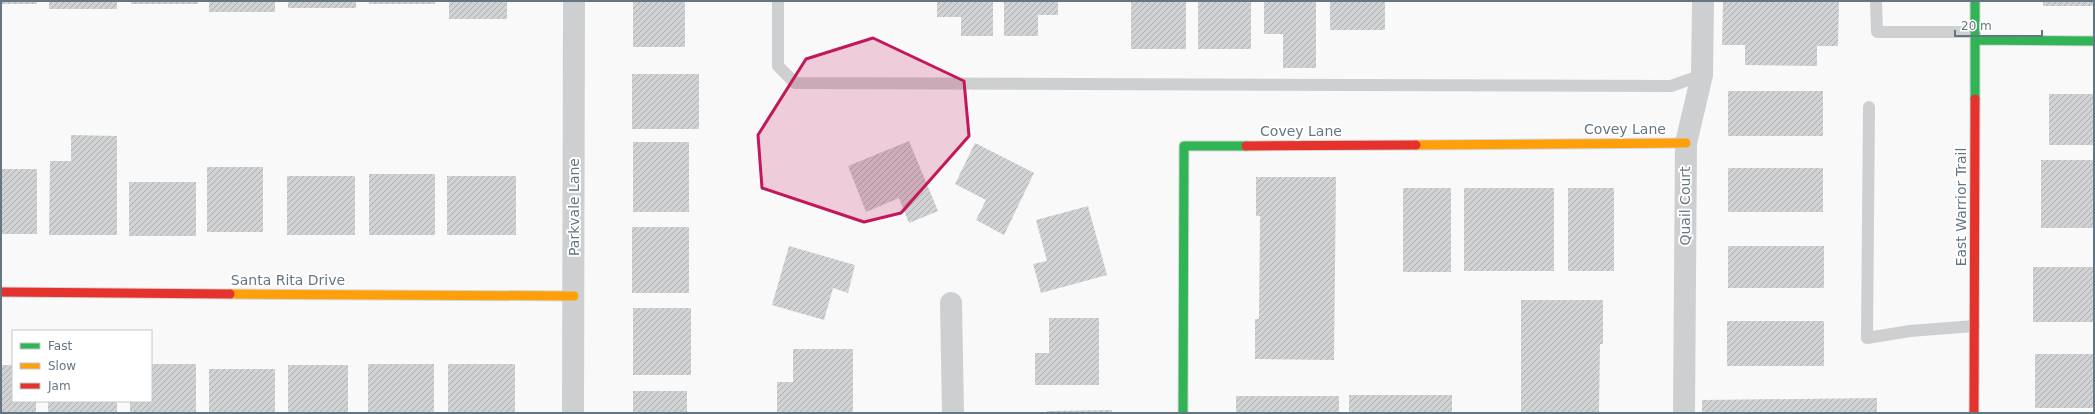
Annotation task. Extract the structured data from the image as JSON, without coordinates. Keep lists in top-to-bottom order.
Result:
{
  "streets": {
    "street": [
      "Covey Lane",
      "Quail Court",
      "Parkvale Lane",
      "East Warrior Trail",
      "Santa Rita Drive"
    ]
  },
  "crossings": [
    ["Covey Lane", "Quail Court"],
    ["Parkvale Lane", "Santa Rita Drive"]
  ],
  "legend": ["Fast", "Slow", "Jam"],
  "scale_bar": "20 m"
}
